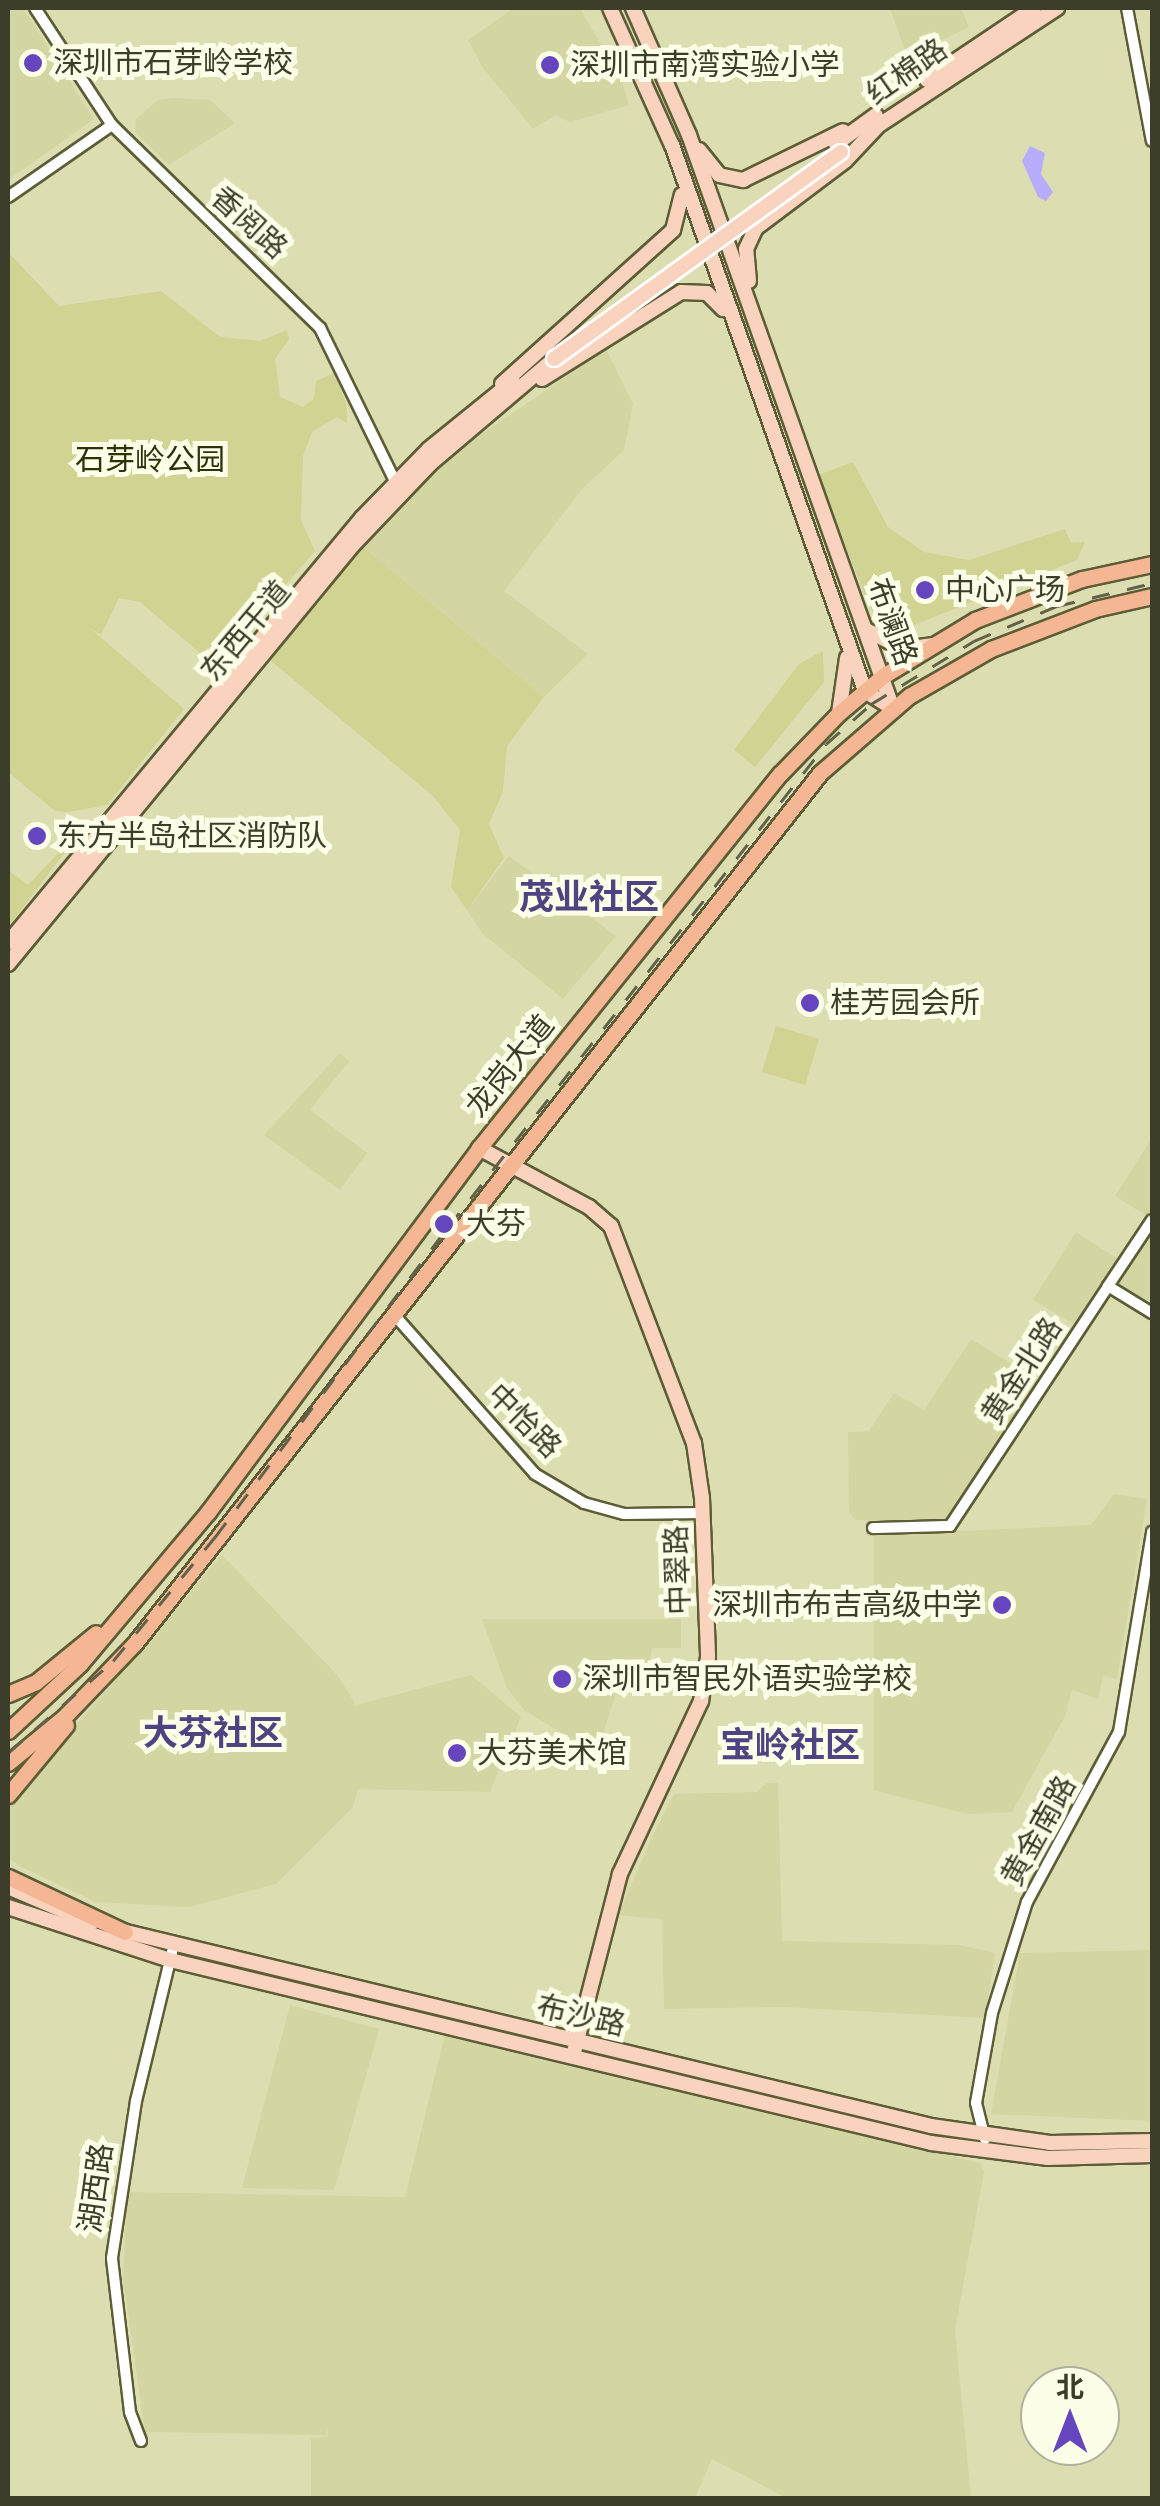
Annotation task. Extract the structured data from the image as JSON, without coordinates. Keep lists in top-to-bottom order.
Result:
{
  "streets": {
    "highway": ["龙岗大道"],
    "main road": [
      "红棉路",
      "布澜路",
      "东西干道",
      "中翠路",
      "布沙路"
    ],
    "street": [
      "香阅路",
      "黄金北路",
      "中怡路",
      "黄金南路",
      "湖西路"
    ]
  },
  "crossings": [
    ["红棉路", "东西干道"],
    ["香阅路", "东西干道"],
    ["布澜路", "龙岗大道"],
    ["龙岗大道", "中翠路"],
    ["中怡路", "中翠路"],
    ["中翠路", "布沙路"],
    ["黄金南路", "布沙路"],
    ["布沙路", "湖西路"]
  ],
  "districts": ["茂业社区", "大芬社区", "宝岭社区"],
  "parks": ["石芽岭公园"],
  "places": [
    "深圳市石芽岭学校",
    "深圳市南湾实验小学",
    "中心广场",
    "东方半岛社区消防队",
    "桂芳园会所",
    "大芬",
    "深圳市布吉高级中学",
    "深圳市智民外语实验学校",
    "大芬美术馆"
  ],
  "north": "top"
}
